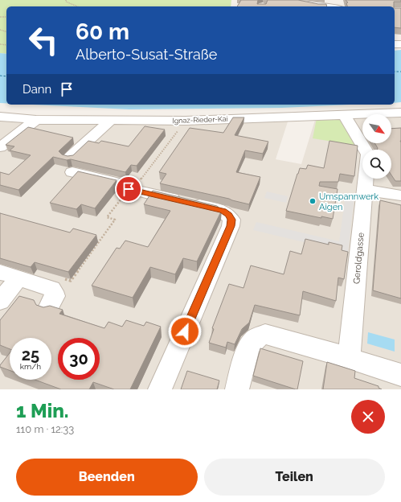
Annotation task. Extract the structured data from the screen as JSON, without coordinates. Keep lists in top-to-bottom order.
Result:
{
  "streets": {
    "street": ["Ignaz-Rieder-Kai", "Geroldgasse"]
  },
  "crossings": [
    ["Ignaz-Rieder-Kai", "Geroldgasse"]
  ],
  "places": ["Umspannwerk Aigen"],
  "north": "bottom right",
  "page": {
    "turn": ["60 m", "Alberto-Susat-Straße"],
    "then": "Dann",
    "speed": "25 km/h",
    "limit": "30",
    "heading": ["1 Min.", "110 m · 12:33"],
    "buttons": ["Beenden", "Teilen"]
  }
}
